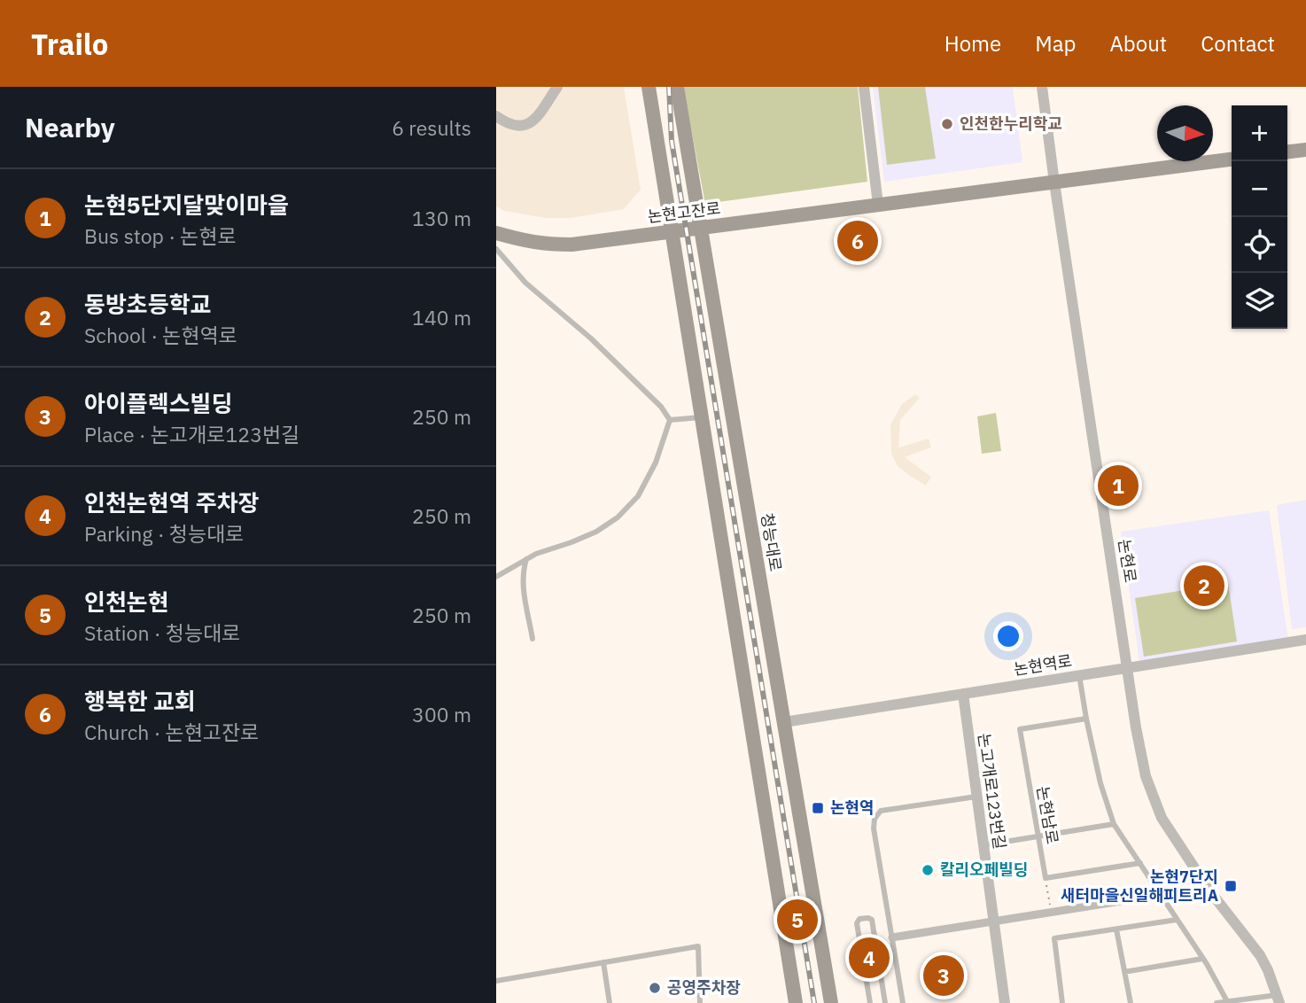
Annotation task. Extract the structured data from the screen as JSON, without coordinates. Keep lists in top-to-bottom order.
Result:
{
  "streets": {
    "main road": ["논현고잔로", "청능대로"],
    "street": ["논현로", "논현역로", "논고개로123번길"],
    "lane": ["논현남로"]
  },
  "crossings": [
    ["논현고잔로", "청능대로"],
    ["논현고잔로", "논현로"],
    ["청능대로", "논현역로"],
    ["논현로", "논현역로"],
    ["논현역로", "논고개로123번길"]
  ],
  "places": {
    "other": ["인천한누리학교", "칼리오페빌딩", "공영주차장"],
    "transit": ["논현역", "논현7단지 새터마을신일해피트리A"]
  },
  "north": "right",
  "page": {
    "header": "Trailo",
    "nav": [
      "Home",
      "Map",
      "About",
      "Contact"
    ],
    "heading": ["Nearby", "6 results"],
    "map_buttons": ["+", "−"],
    "list": [
      {
        "mark": "1",
        "name": "논현5단지달맞이마을",
        "note": "Bus stop · 논현로",
        "value": "130 m"
      },
      {
        "mark": "2",
        "name": "동방초등학교",
        "note": "School · 논현역로",
        "value": "140 m"
      },
      {
        "mark": "3",
        "name": "아이플렉스빌딩",
        "note": "Place · 논고개로123번길",
        "value": "250 m"
      },
      {
        "mark": "4",
        "name": "인천논현역 주차장",
        "note": "Parking · 청능대로",
        "value": "250 m"
      },
      {
        "mark": "5",
        "name": "인천논현",
        "note": "Station · 청능대로",
        "value": "250 m"
      },
      {
        "mark": "6",
        "name": "행복한 교회",
        "note": "Church · 논현고잔로",
        "value": "300 m"
      }
    ],
    "pins": [
      "6",
      "1",
      "2",
      "5",
      "4",
      "3"
    ]
  }
}
